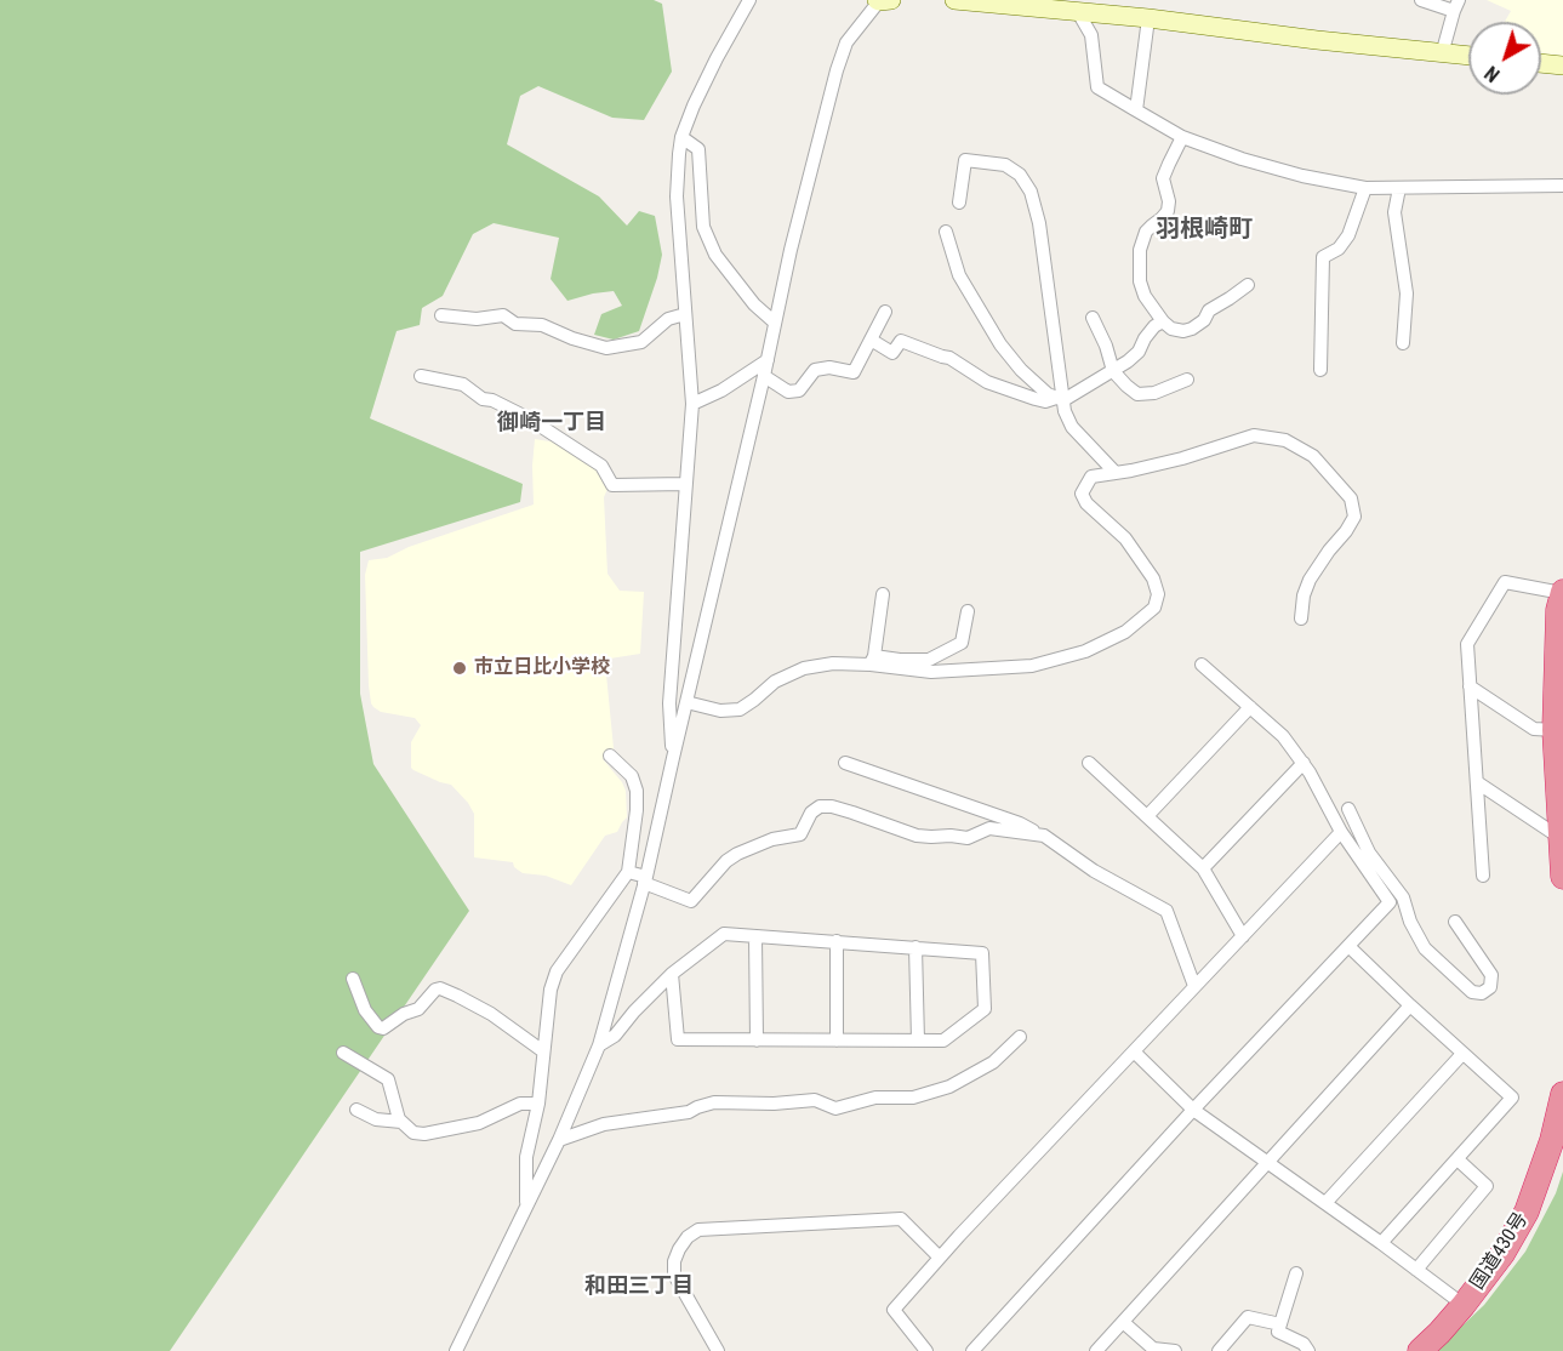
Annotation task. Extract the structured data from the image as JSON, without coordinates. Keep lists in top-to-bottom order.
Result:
{
  "streets": {
    "highway": ["国道430号"]
  },
  "districts": ["羽根崎町", "御崎一丁目", "和田三丁目"],
  "places": ["市立日比小学校"],
  "north": "bottom left"
}
